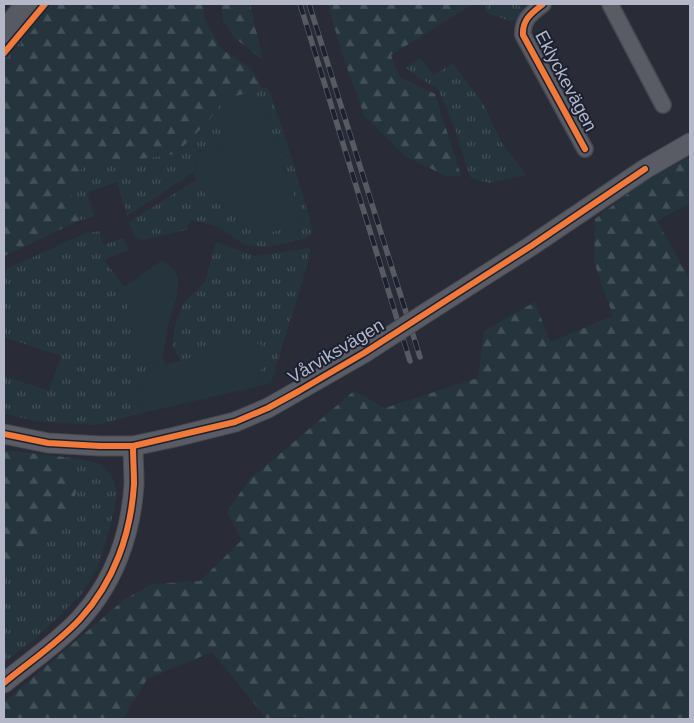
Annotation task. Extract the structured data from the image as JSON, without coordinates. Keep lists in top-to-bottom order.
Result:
{
  "streets": {
    "street": ["Eklyckevägen", "Vårviksvägen"]
  }
}
